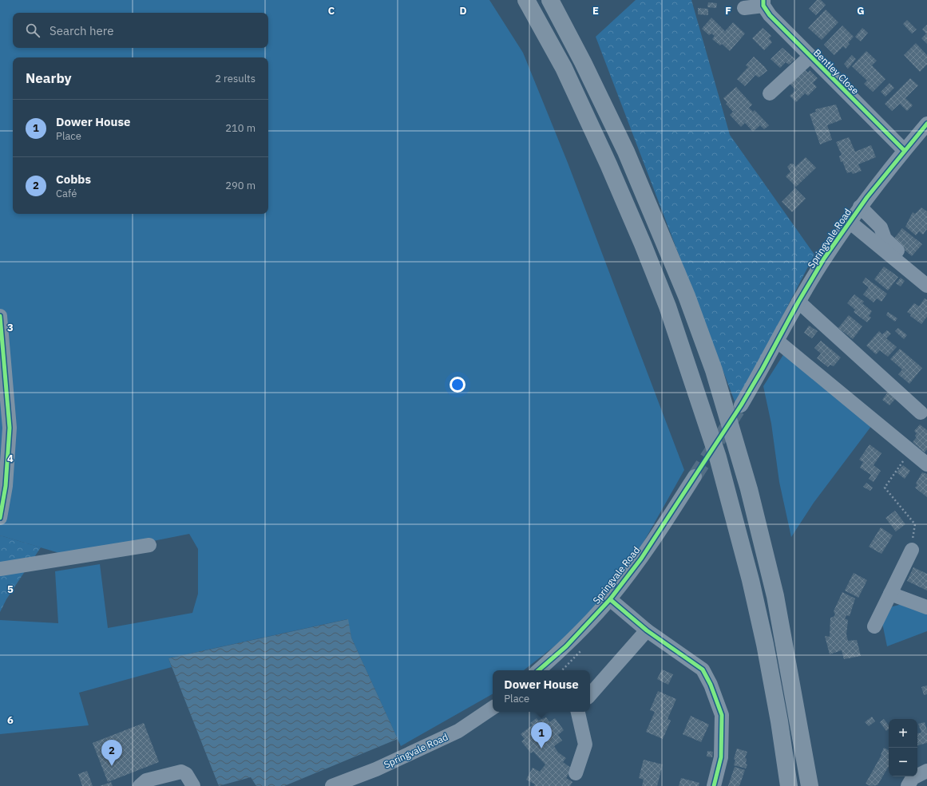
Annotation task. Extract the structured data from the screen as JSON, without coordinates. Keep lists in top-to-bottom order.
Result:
{
  "streets": {
    "street": ["Bentley Close", "Springvale Road"]
  },
  "crossings": [
    ["Bentley Close", "Springvale Road"]
  ],
  "page": {
    "search": "Search here",
    "heading": ["Nearby", "2 results"],
    "list": [
      {
        "mark": "1",
        "name": "Dower House",
        "note": "Place",
        "value": "210 m"
      },
      {
        "mark": "2",
        "name": "Cobbs",
        "note": "Café",
        "value": "290 m"
      }
    ],
    "popup": ["Dower House", "Place"],
    "map_buttons": ["+", "−"],
    "pins": ["1", "2"]
  },
  "grid": {
    "columns": [
      "C",
      "D",
      "E",
      "F",
      "G"
    ],
    "rows": [
      "3",
      "4",
      "5",
      "6"
    ]
  }
}
